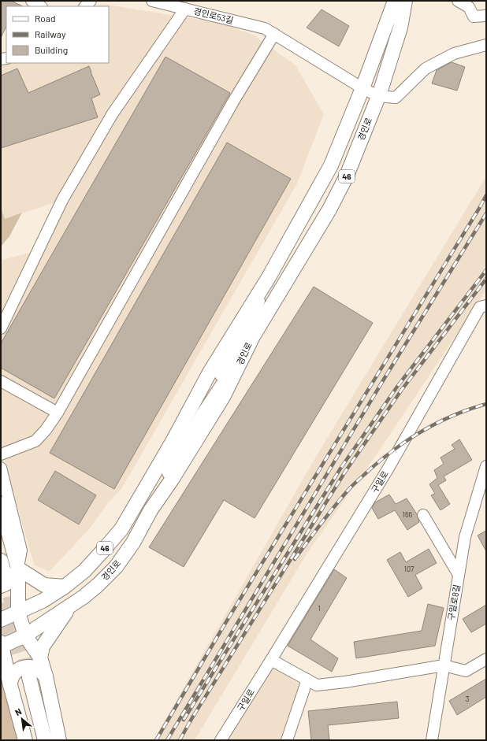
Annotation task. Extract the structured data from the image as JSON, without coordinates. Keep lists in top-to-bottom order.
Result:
{
  "streets": {
    "main road": ["경인로", "46"],
    "street": ["경인로53길", "구일로", "구일로8길"]
  },
  "crossings": [
    ["경인로53길", "경인로"]
  ],
  "house_numbers": [
    "166",
    "107",
    "1",
    "3"
  ],
  "legend": ["Road", "Railway", "Building"],
  "north": "top left"
}
